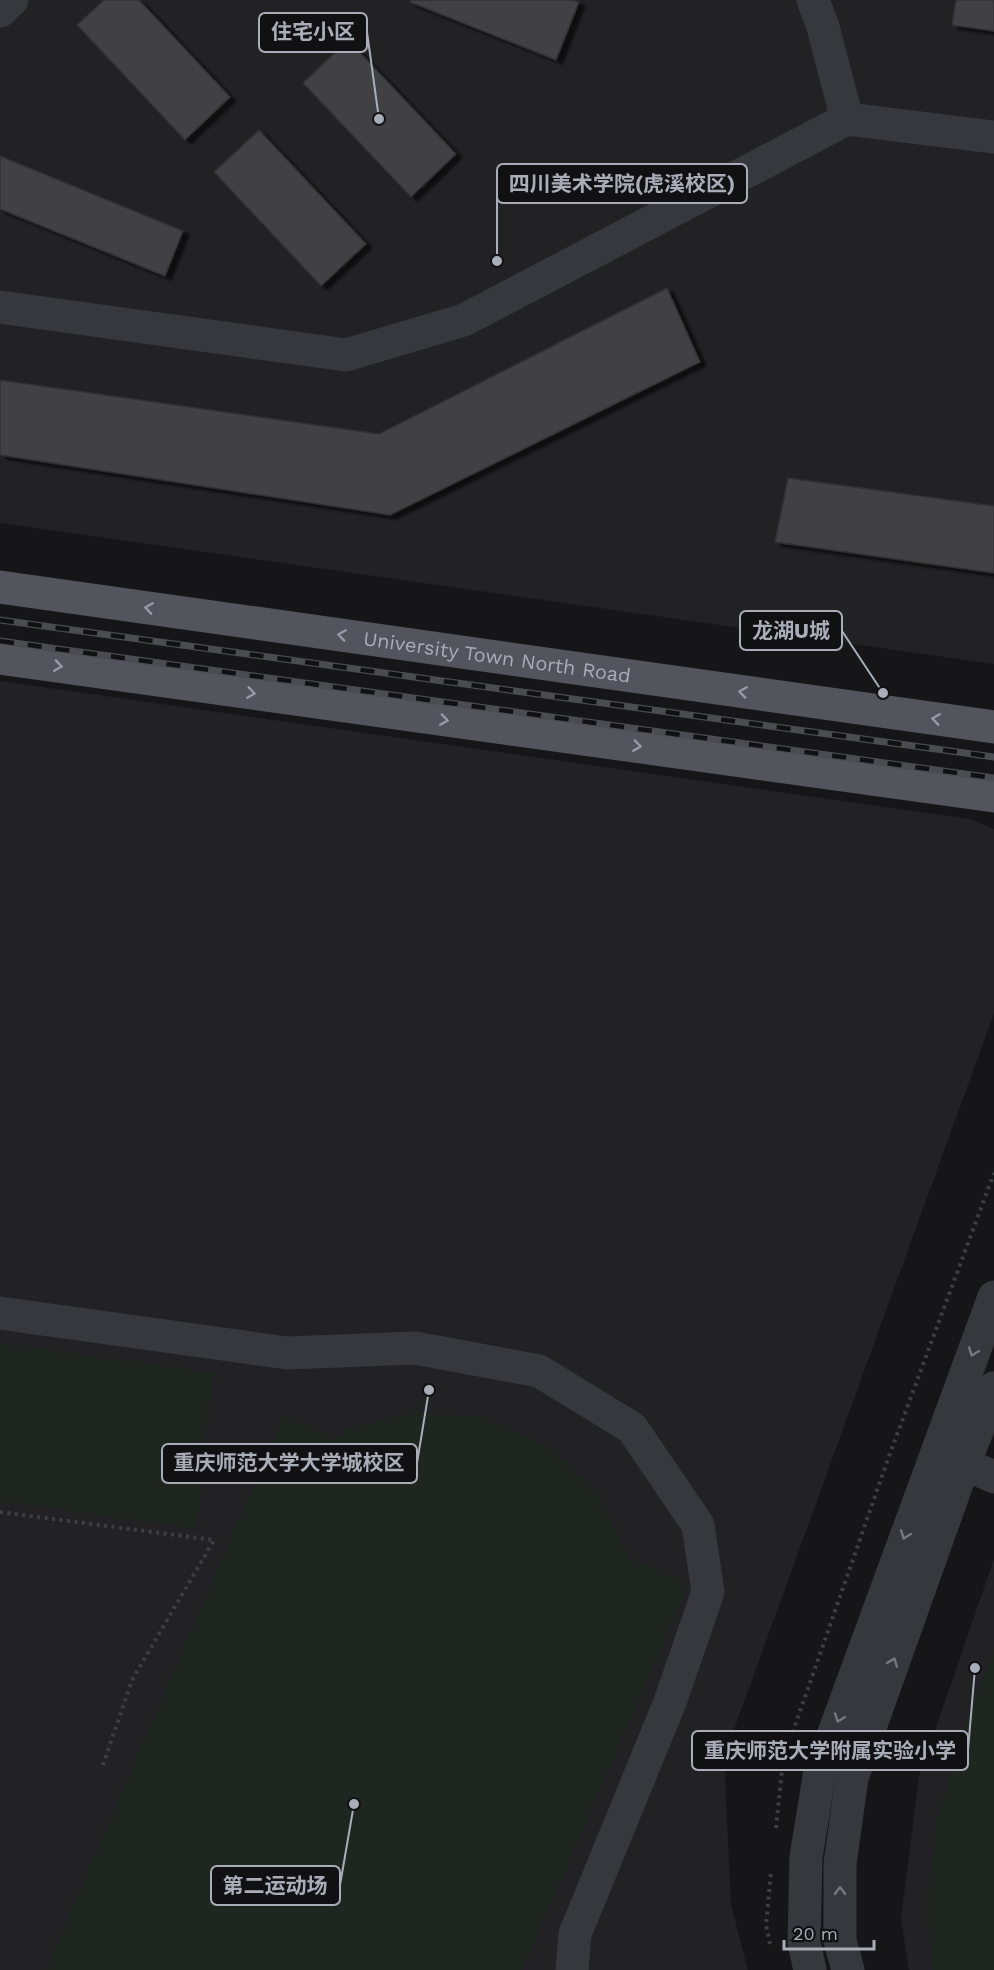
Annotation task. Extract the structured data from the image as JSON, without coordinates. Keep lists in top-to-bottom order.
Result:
{
  "streets": {
    "main road": ["University Town North Road"]
  },
  "places": [
    "住宅小区",
    "四川美术学院(虎溪校区)",
    "龙湖U城",
    "重庆师范大学大学城校区",
    "重庆师范大学附属实验小学",
    "第二运动场"
  ],
  "scale_bar": "20 m"
}
